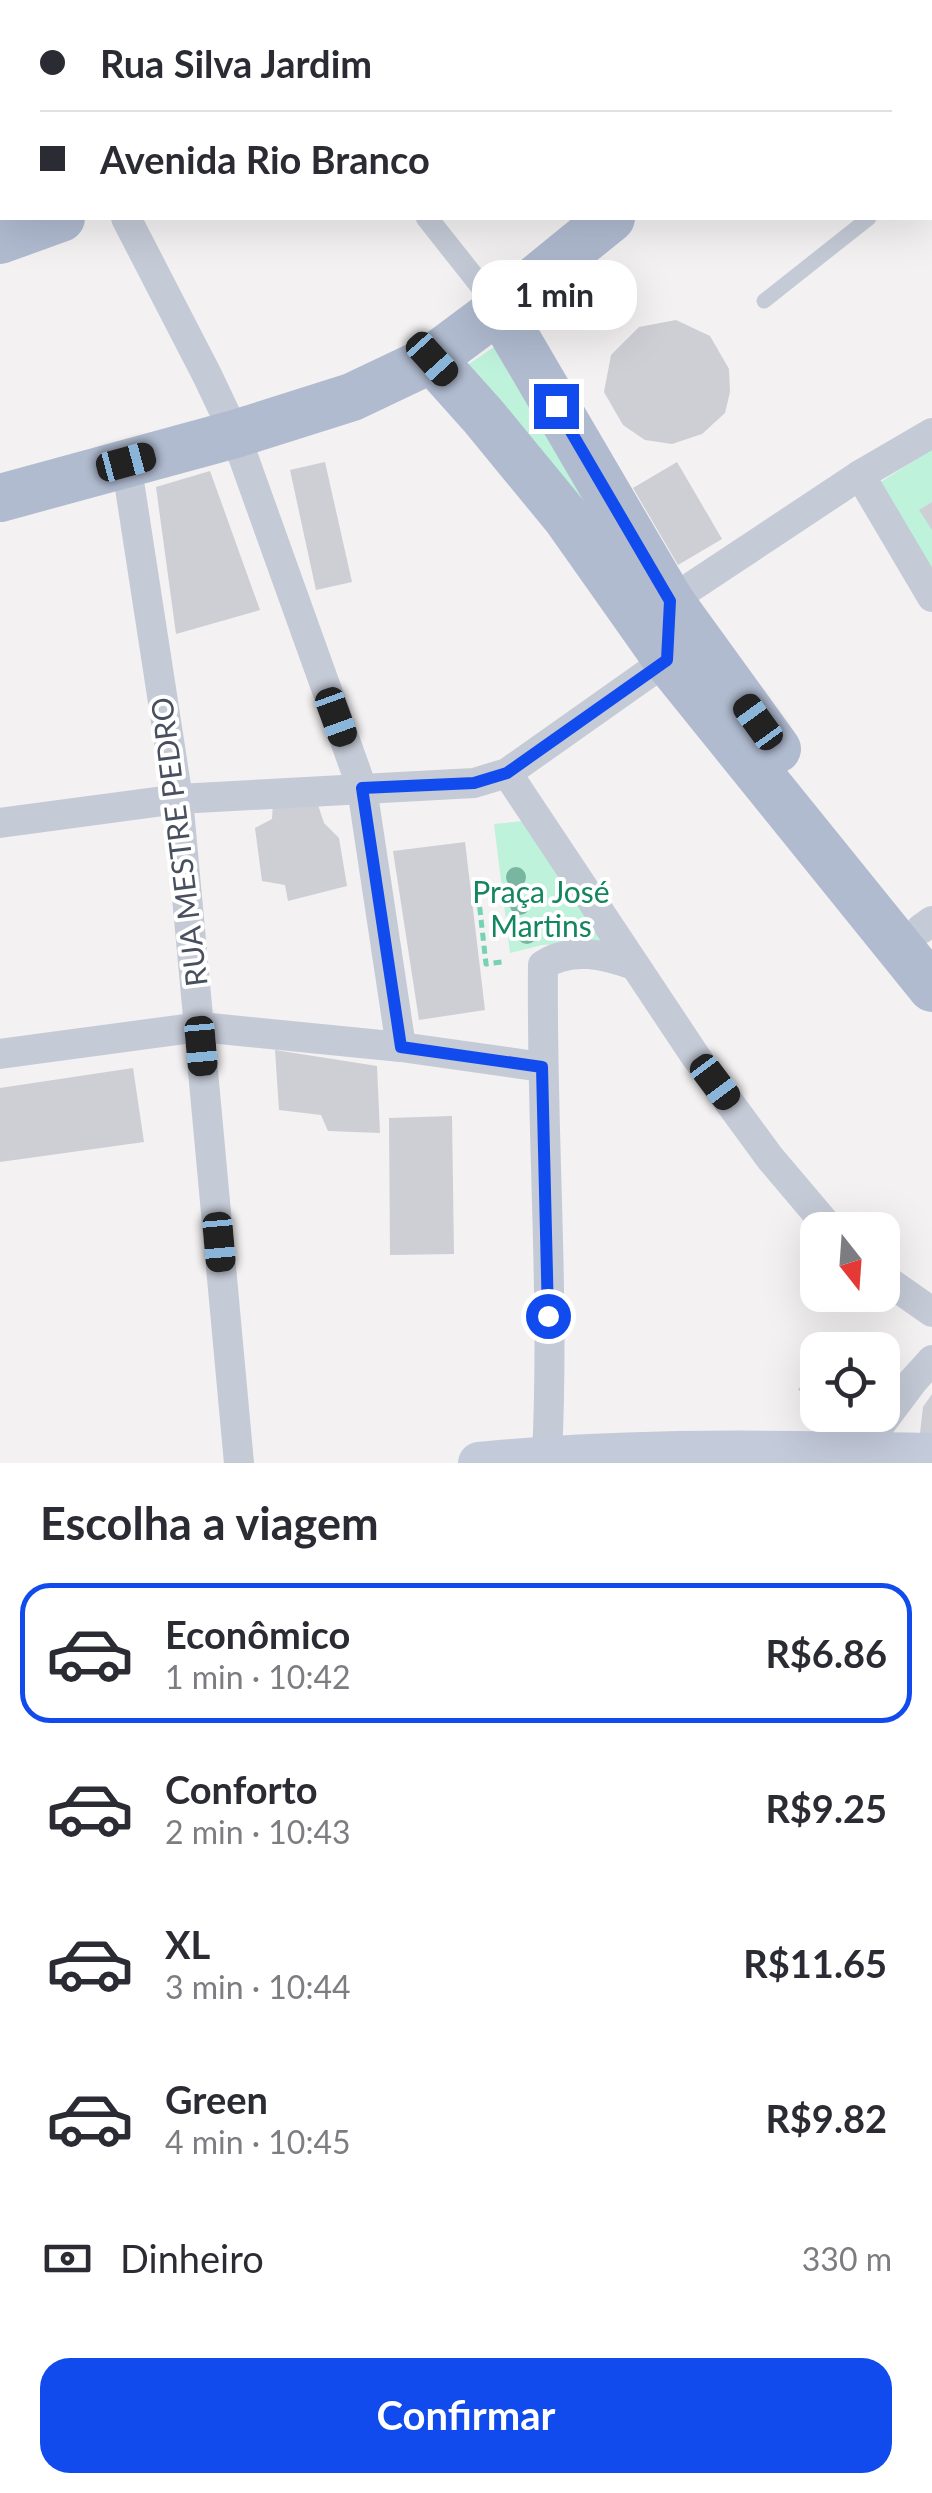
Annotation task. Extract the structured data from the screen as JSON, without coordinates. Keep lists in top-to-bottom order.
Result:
{
  "streets": {
    "street": ["RUA MESTRE PEDRO"]
  },
  "parks": ["Praça José Martins"],
  "north": "bottom",
  "page": {
    "banner": ["Rua Silva Jardim", "Avenida Rio Branco"],
    "bubble": "1 min",
    "heading": "Escolha a viagem",
    "list": [
      {
        "name": "Econômico",
        "note": "1 min · 10:42",
        "value": "R$6.86"
      },
      {
        "name": "Conforto",
        "note": "2 min · 10:43",
        "value": "R$9.25"
      },
      {
        "name": "XL",
        "note": "3 min · 10:44",
        "value": "R$11.65"
      },
      {
        "name": "Green",
        "note": "4 min · 10:45",
        "value": "R$9.82"
      }
    ],
    "pay": ["Dinheiro", "330 m"],
    "buttons": "Confirmar"
  }
}
